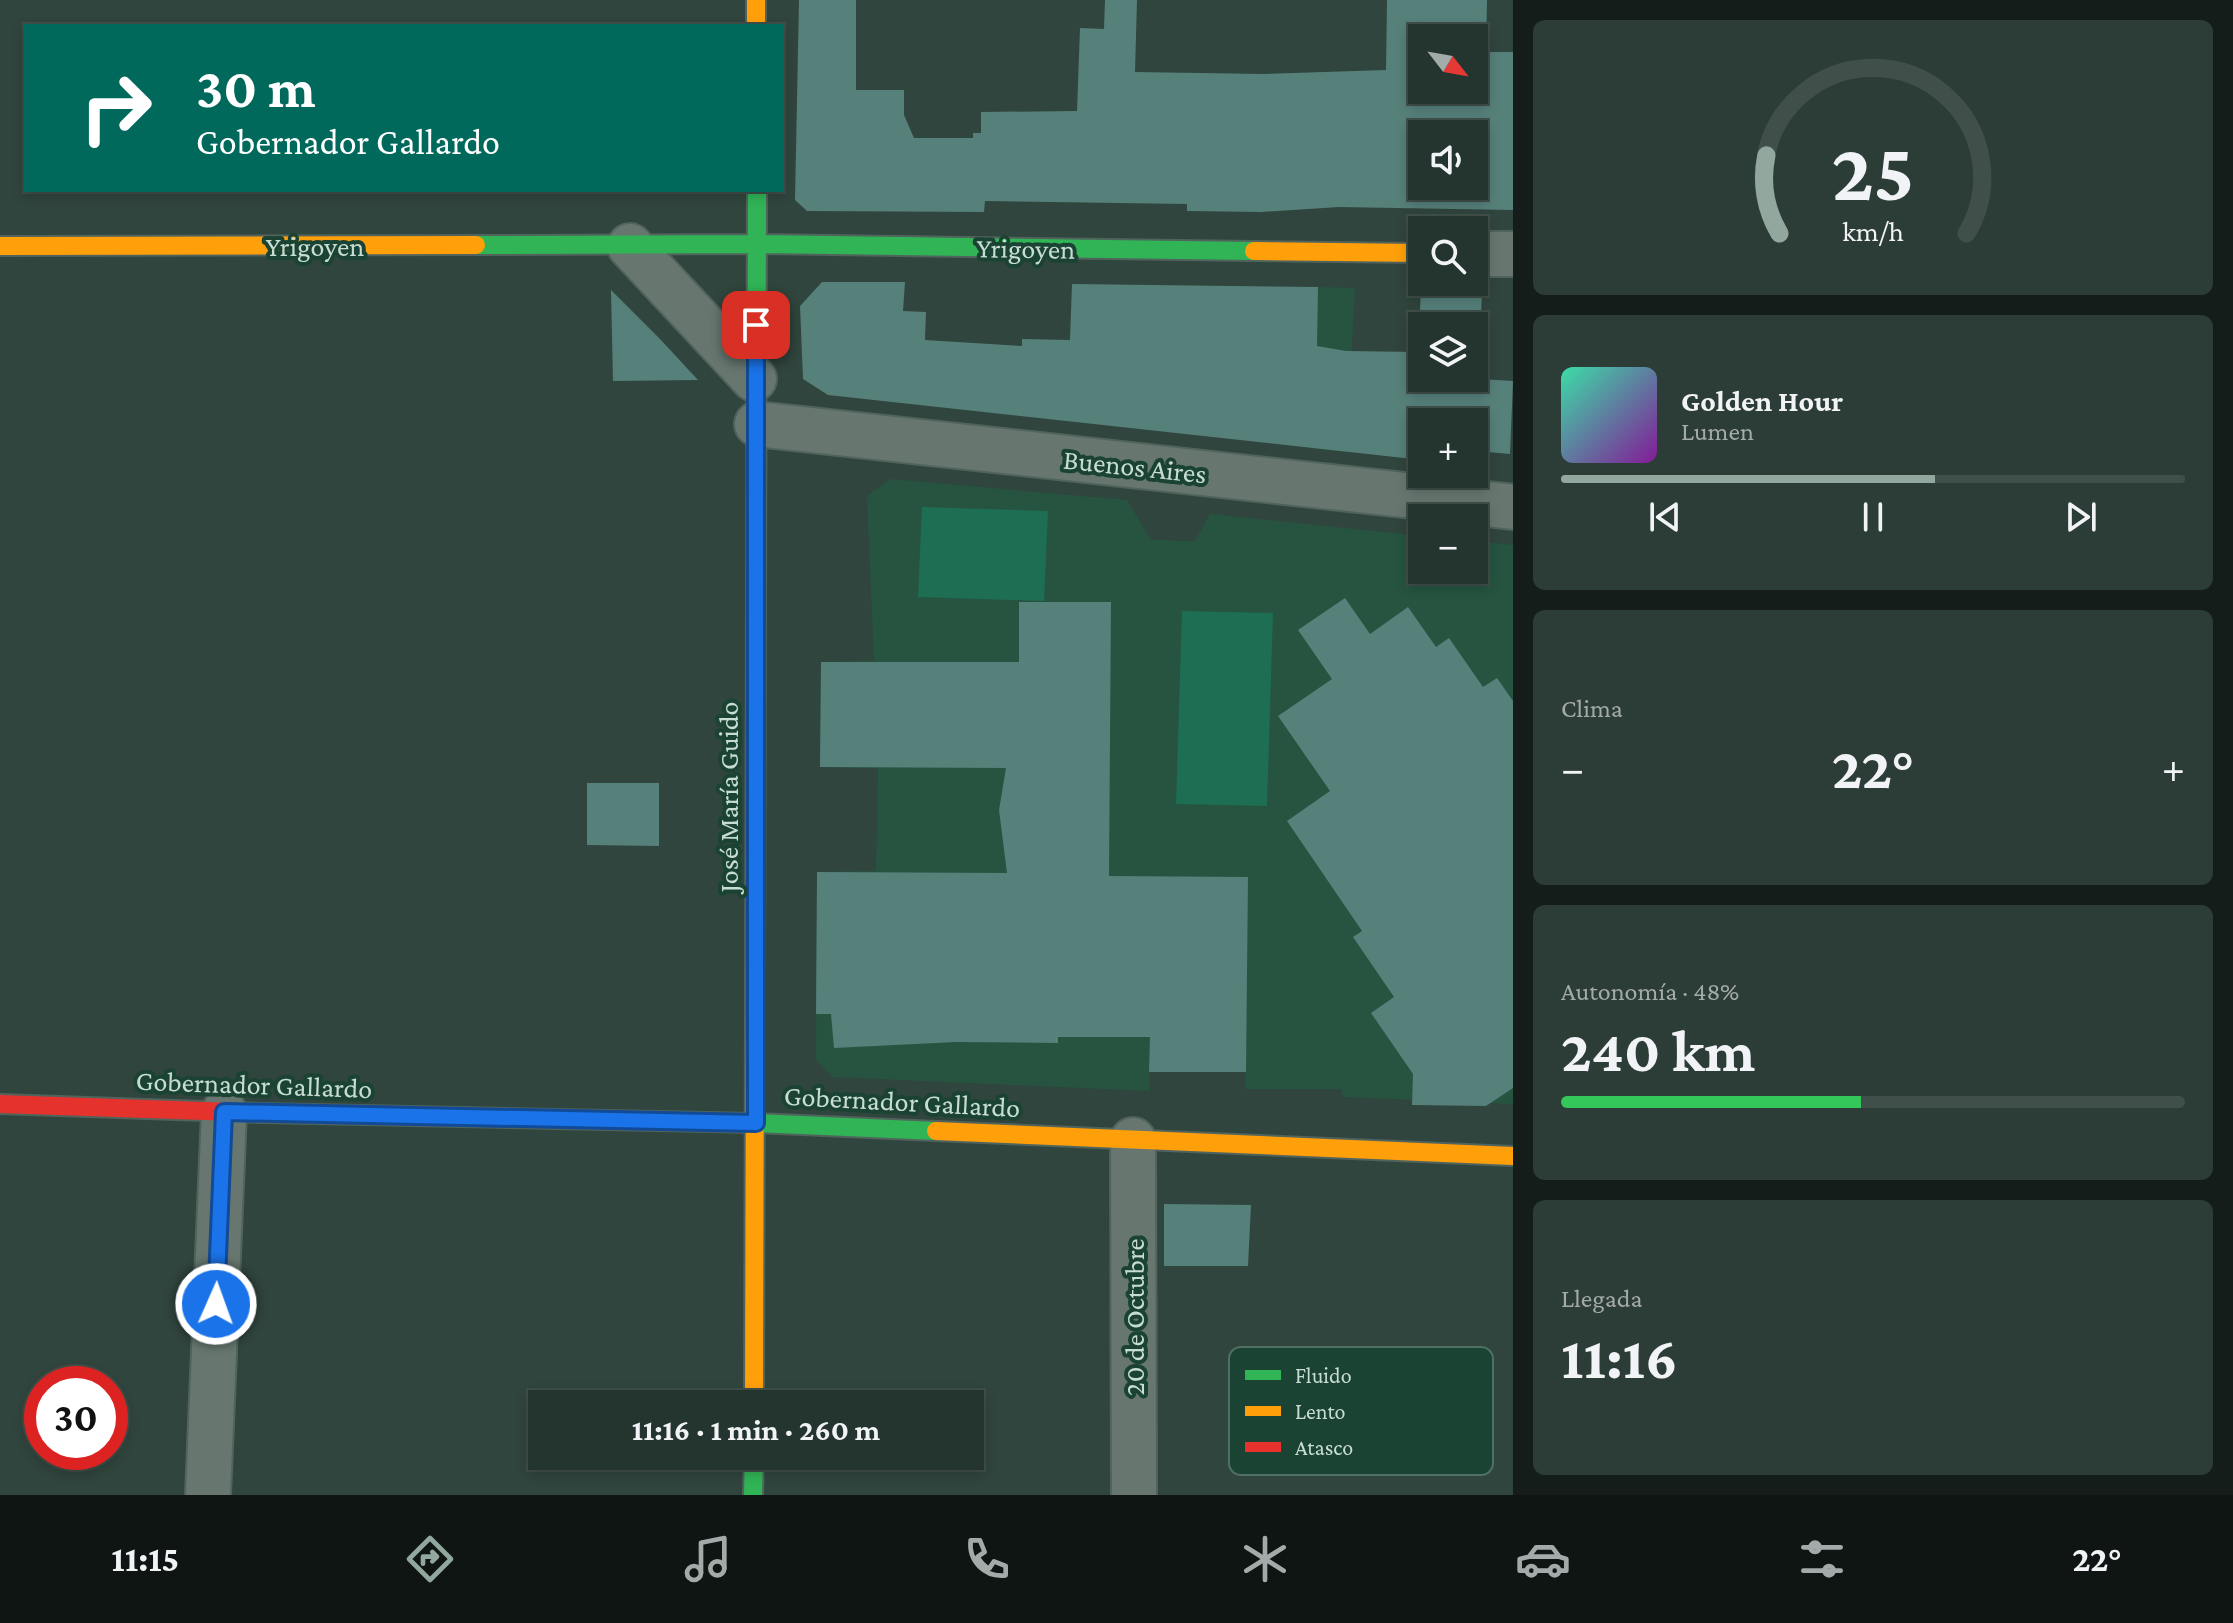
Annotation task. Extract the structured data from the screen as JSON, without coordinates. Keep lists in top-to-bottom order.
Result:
{
  "streets": {
    "street": [
      "Yrigoyen",
      "Buenos Aires",
      "José María Guido",
      "Gobernador Gallardo",
      "20 de Octubre"
    ]
  },
  "crossings": [
    ["Yrigoyen", "José María Guido"],
    ["Buenos Aires", "José María Guido"],
    ["José María Guido", "Gobernador Gallardo"],
    ["Gobernador Gallardo", "20 de Octubre"]
  ],
  "legend": ["Fluido", "Lento", "Atasco"],
  "north": "bottom right",
  "page": {
    "map_buttons": ["+", "−"],
    "turn": ["30 m", "Gobernador Gallardo"],
    "song": ["Golden Hour", "Lumen"],
    "tile": [
      "Clima",
      ["Autonomía · 48%", "240 km"],
      ["Llegada", "11:16"]
    ],
    "heat": ["−", "22°", "+"],
    "limit": "30",
    "trip": "11:16 · 1 min · 260 m",
    "tabs": ["11:15", "22°"],
    "gauge": ["25", "km/h"]
  }
}
